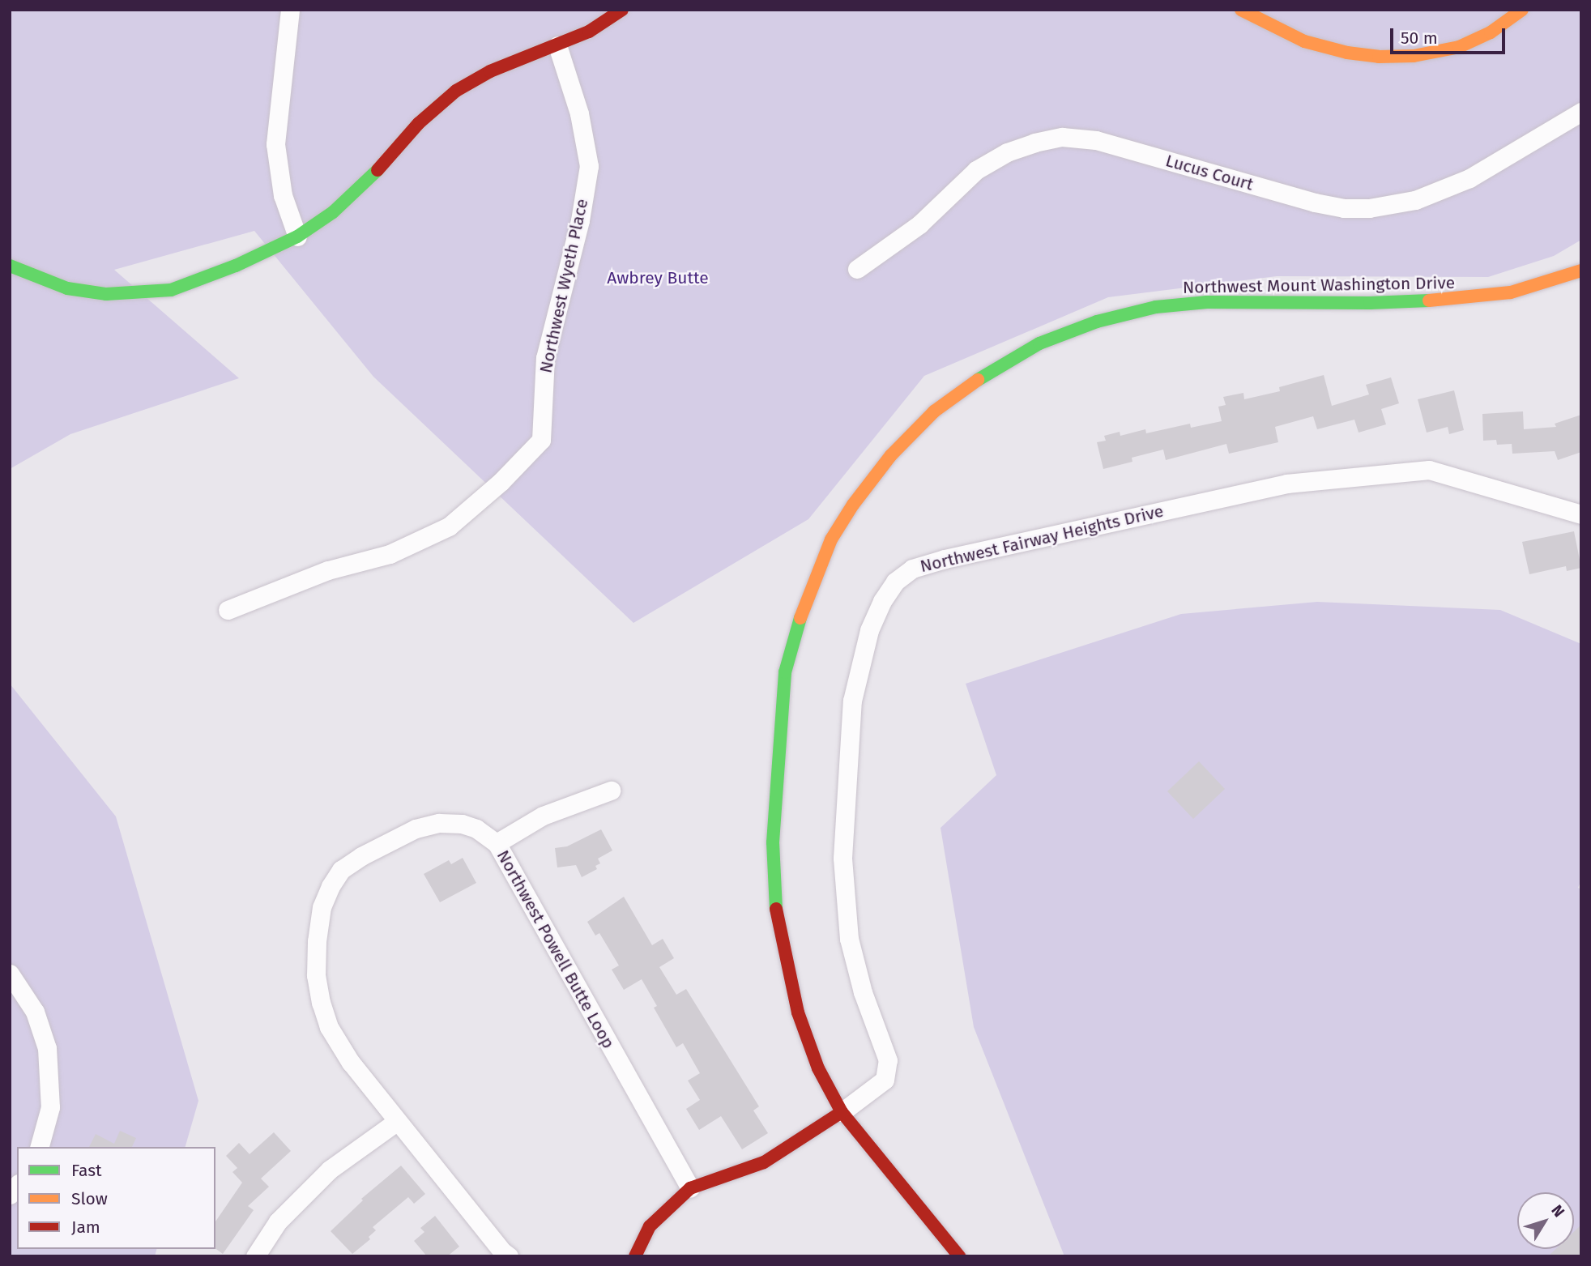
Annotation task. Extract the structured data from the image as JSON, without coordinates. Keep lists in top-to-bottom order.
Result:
{
  "streets": {
    "main road": ["Northwest Mount Washington Drive"],
    "street": [
      "Lucus Court",
      "Northwest Wyeth Place",
      "Northwest Fairway Heights Drive",
      "Northwest Powell Butte Loop"
    ]
  },
  "crossings": [
    ["Northwest Mount Washington Drive", "Northwest Fairway Heights Drive"]
  ],
  "parks": ["Awbrey Butte"],
  "legend": ["Fast", "Slow", "Jam"],
  "scale_bar": "50 m",
  "north": "top right"
}
